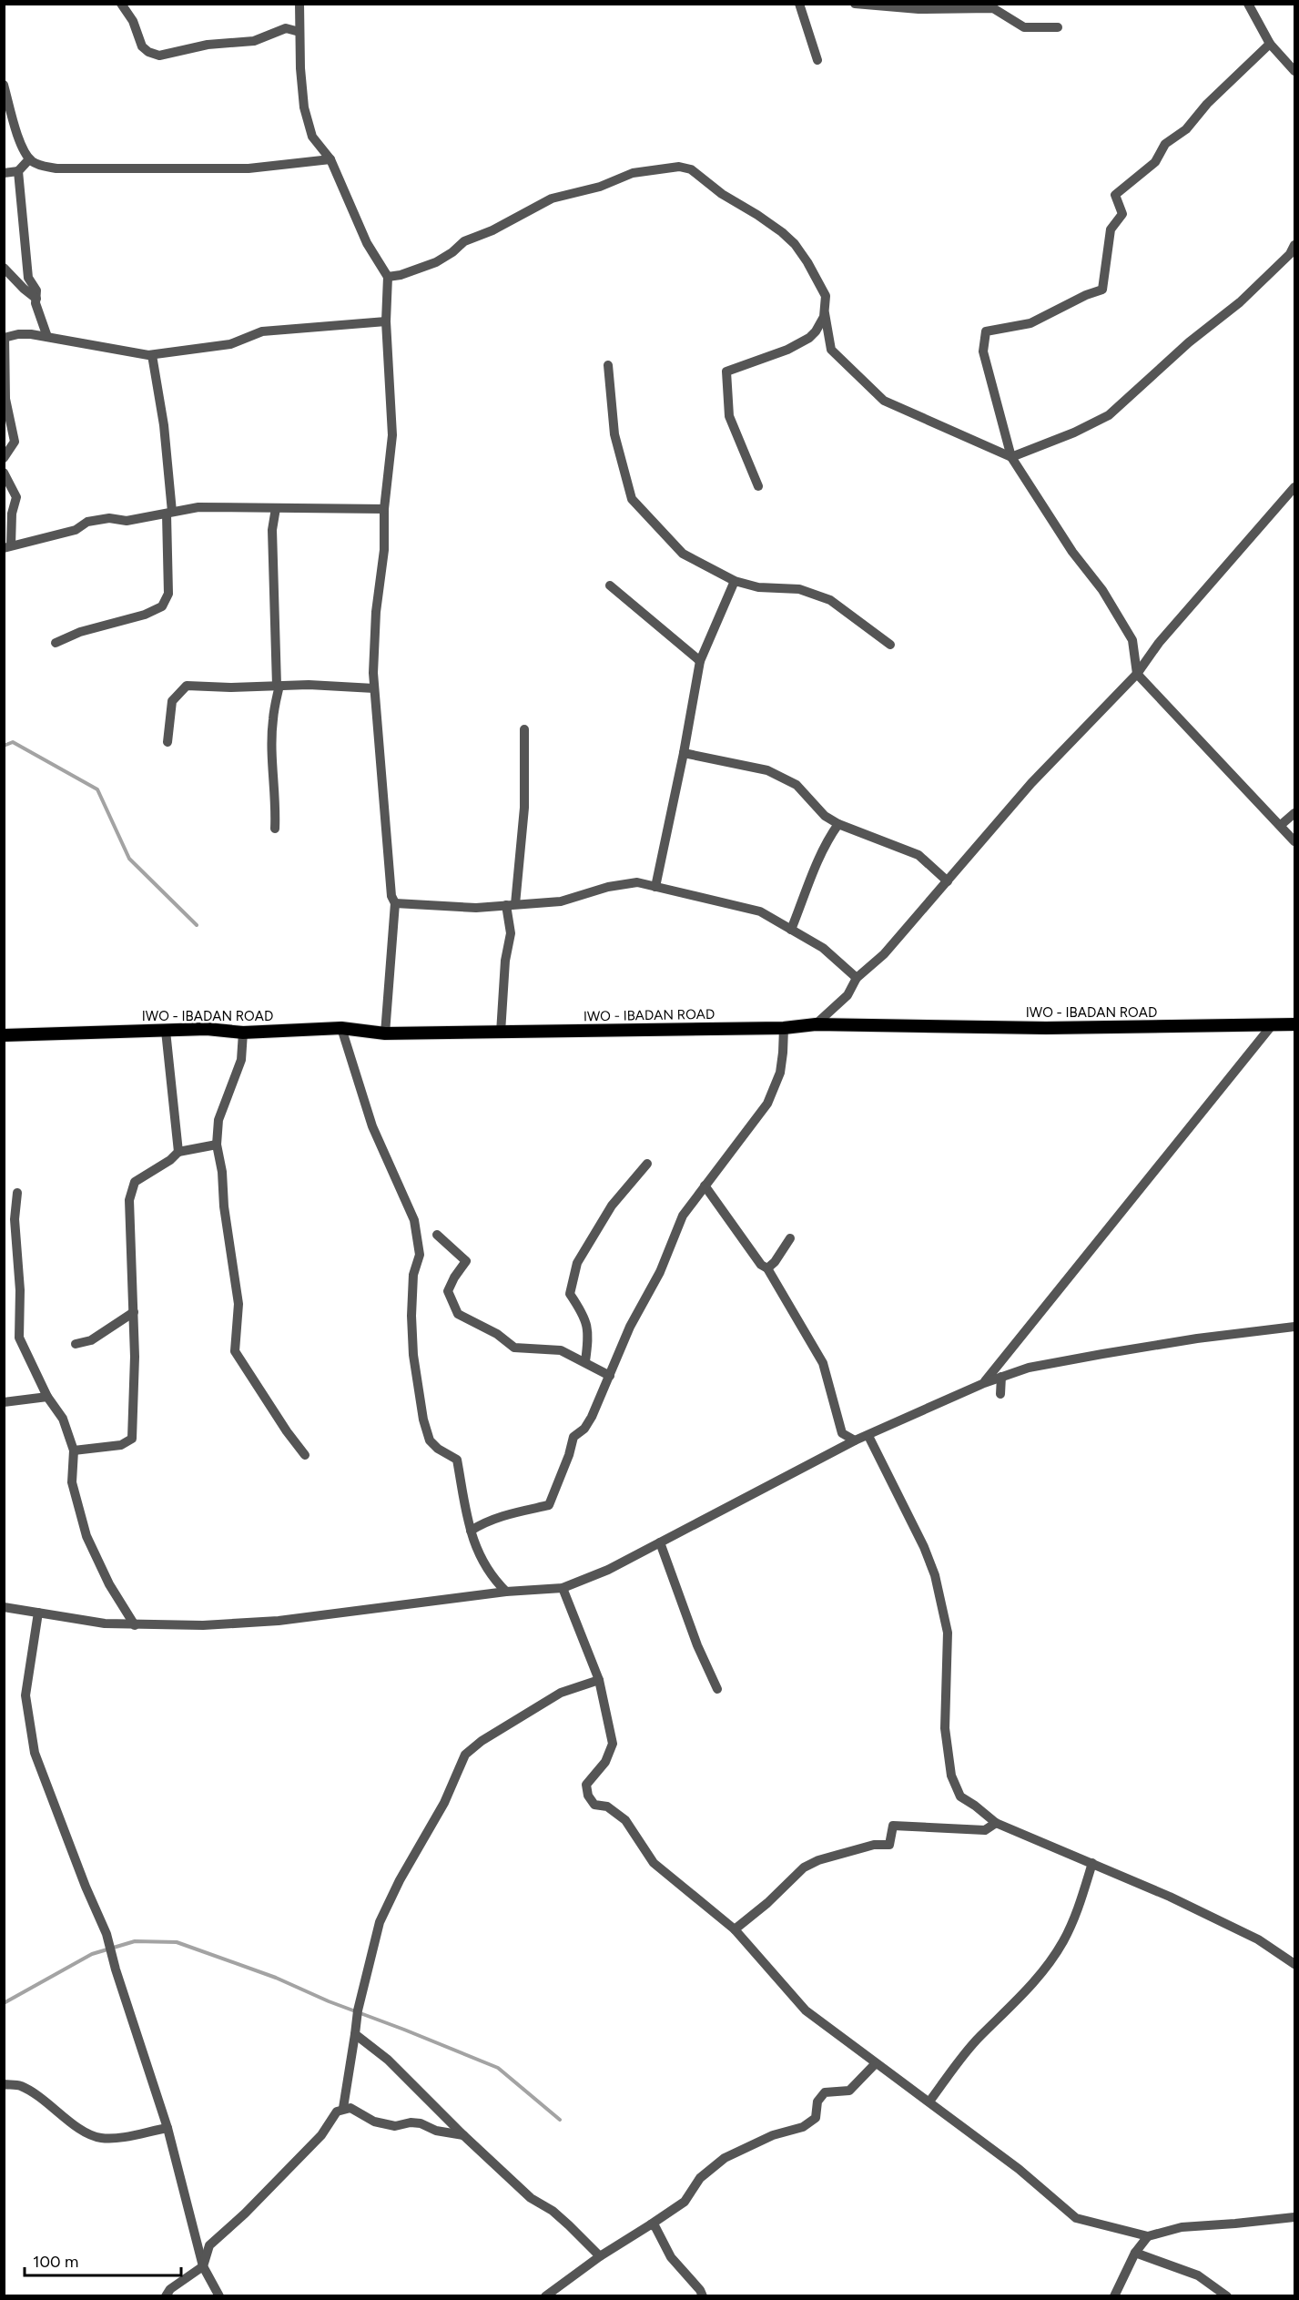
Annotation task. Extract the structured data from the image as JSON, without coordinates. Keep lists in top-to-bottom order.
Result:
{
  "streets": {
    "main road": ["IWO - IBADAN ROAD"]
  },
  "scale_bar": "100 m"
}
